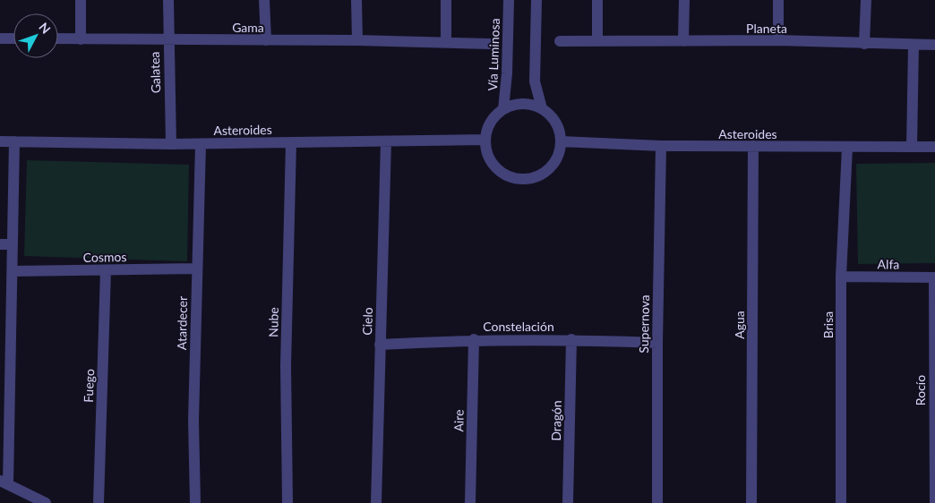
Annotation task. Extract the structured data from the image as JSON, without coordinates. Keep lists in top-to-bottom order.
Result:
{
  "streets": {
    "street": [
      "Gama",
      "Planeta",
      "Vía Luminosa",
      "Galatea",
      "Asteroides",
      "Cosmos",
      "Alfa",
      "Cielo",
      "Nube",
      "Atardecer",
      "Supernova",
      "Agua",
      "Brisa",
      "Constelación",
      "Fuego",
      "Rocío",
      "Aire",
      "Dragón"
    ]
  },
  "crossings": [
    ["Gama", "Galatea"],
    ["Vía Luminosa", "Asteroides"],
    ["Galatea", "Asteroides"],
    ["Asteroides", "Cielo"],
    ["Asteroides", "Nube"],
    ["Asteroides", "Atardecer"],
    ["Asteroides", "Supernova"],
    ["Asteroides", "Agua"],
    ["Asteroides", "Brisa"],
    ["Cosmos", "Atardecer"],
    ["Cosmos", "Fuego"],
    ["Alfa", "Brisa"],
    ["Alfa", "Rocío"],
    ["Cielo", "Constelación"],
    ["Supernova", "Constelación"],
    ["Constelación", "Aire"],
    ["Constelación", "Dragón"]
  ],
  "north": "top right"
}
